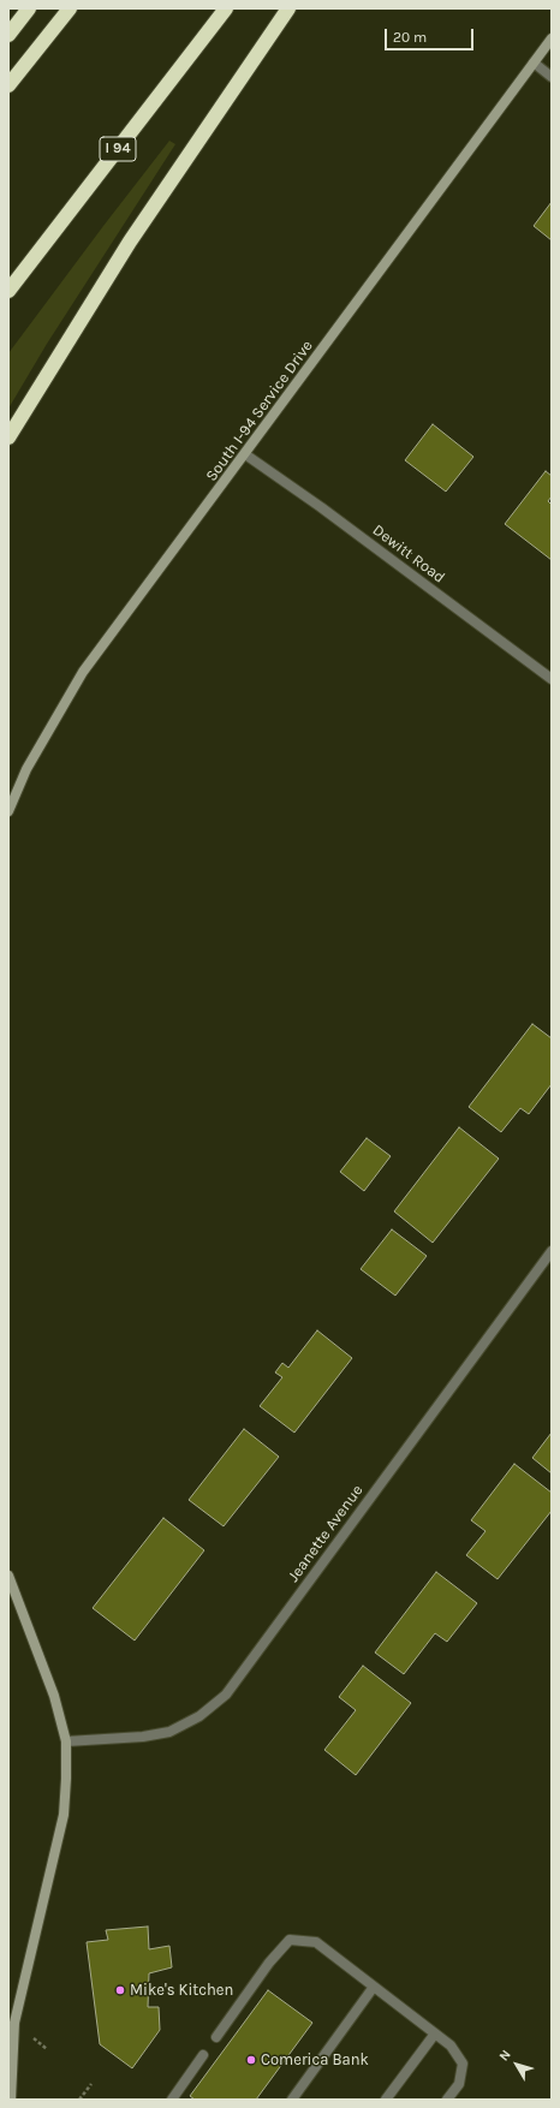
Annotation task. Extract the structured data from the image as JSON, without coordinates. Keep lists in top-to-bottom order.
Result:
{
  "streets": {
    "highway": ["I 94"],
    "street": ["South I-94 Service Drive", "Dewitt Road", "Jeanette Avenue"]
  },
  "crossings": [
    ["South I-94 Service Drive", "Dewitt Road"]
  ],
  "places": ["Mike's Kitchen", "Comerica Bank"],
  "scale_bar": "20 m",
  "north": "top left"
}
